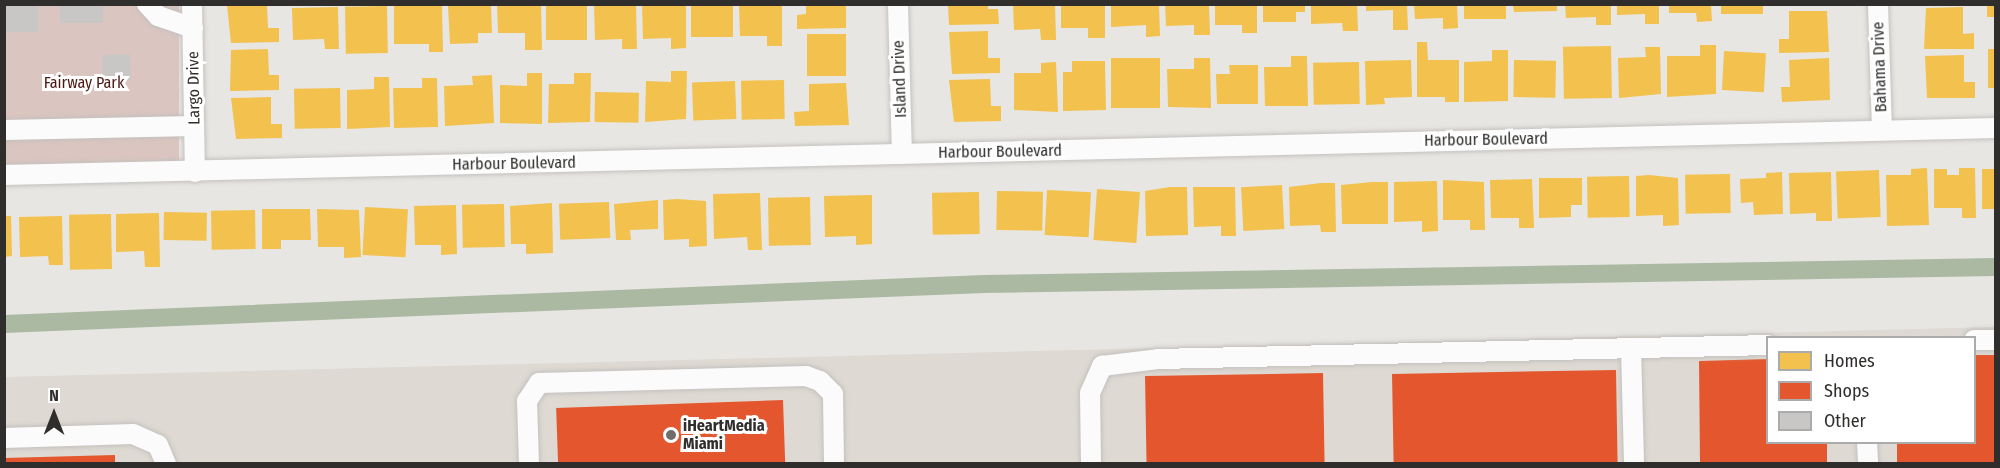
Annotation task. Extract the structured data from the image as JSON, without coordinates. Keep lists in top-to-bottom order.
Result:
{
  "streets": {
    "street": [
      "Bahama Drive",
      "Island Drive",
      "Largo Drive",
      "Harbour Boulevard"
    ]
  },
  "crossings": [
    ["Bahama Drive", "Harbour Boulevard"],
    ["Island Drive", "Harbour Boulevard"],
    ["Largo Drive", "Harbour Boulevard"]
  ],
  "parks": ["Fairway Park"],
  "places": ["iHeartMedia Miami"],
  "legend": ["Homes", "Shops", "Other"],
  "north": "top"
}
